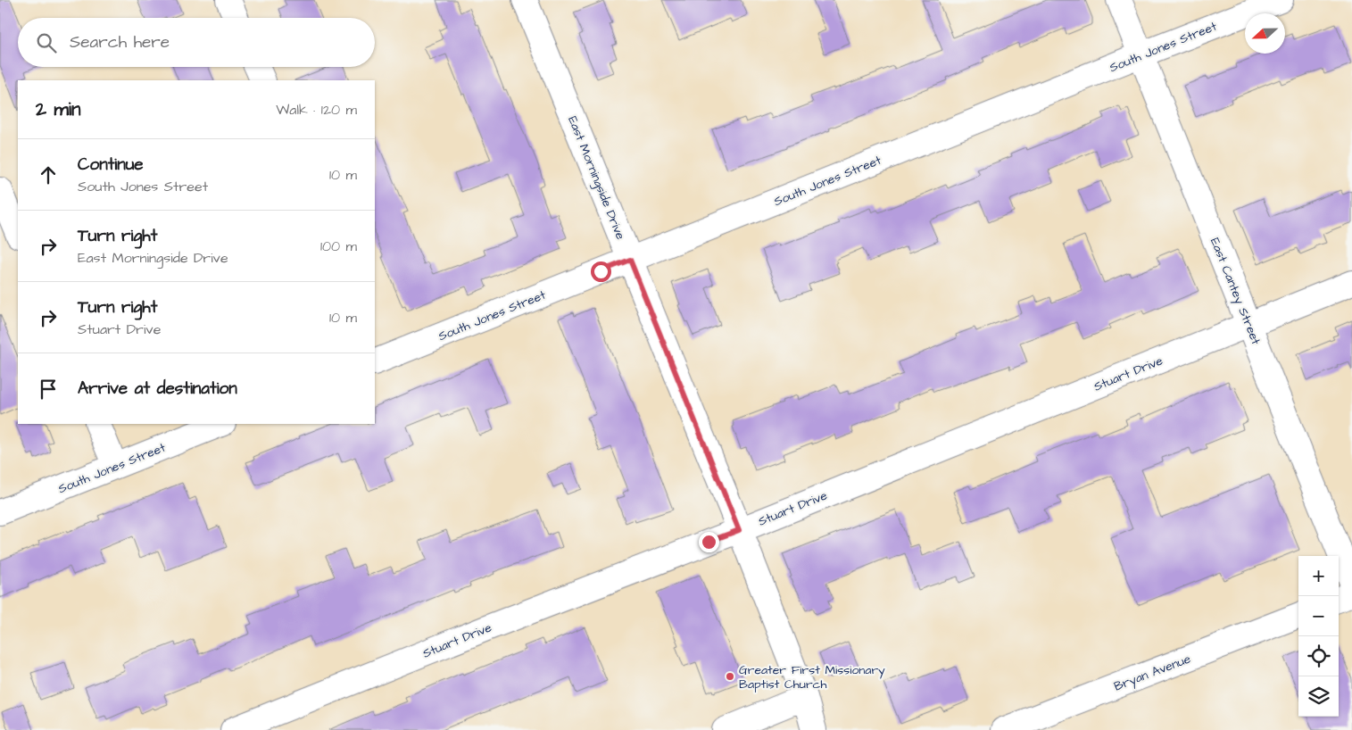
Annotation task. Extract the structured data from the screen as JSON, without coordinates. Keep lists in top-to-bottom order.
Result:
{
  "streets": {
    "street": [
      "South Jones Street",
      "East Morningside Drive",
      "East Cantey Street",
      "Stuart Drive",
      "Bryan Avenue"
    ]
  },
  "crossings": [
    ["South Jones Street", "East Morningside Drive"],
    ["South Jones Street", "East Cantey Street"],
    ["East Morningside Drive", "Stuart Drive"],
    ["East Cantey Street", "Stuart Drive"]
  ],
  "places": ["Greater First Missionary Baptist Church"],
  "north": "left",
  "page": {
    "search": "Search here",
    "heading": ["2 min", "Walk · 120 m"],
    "list": [
      ["Continue", "South Jones Street", "10 m"],
      ["Turn right", "East Morningside Drive", "100 m"],
      ["Turn right", "Stuart Drive", "10 m"],
      "Arrive at destination"
    ],
    "map_buttons": ["+", "−"]
  }
}
